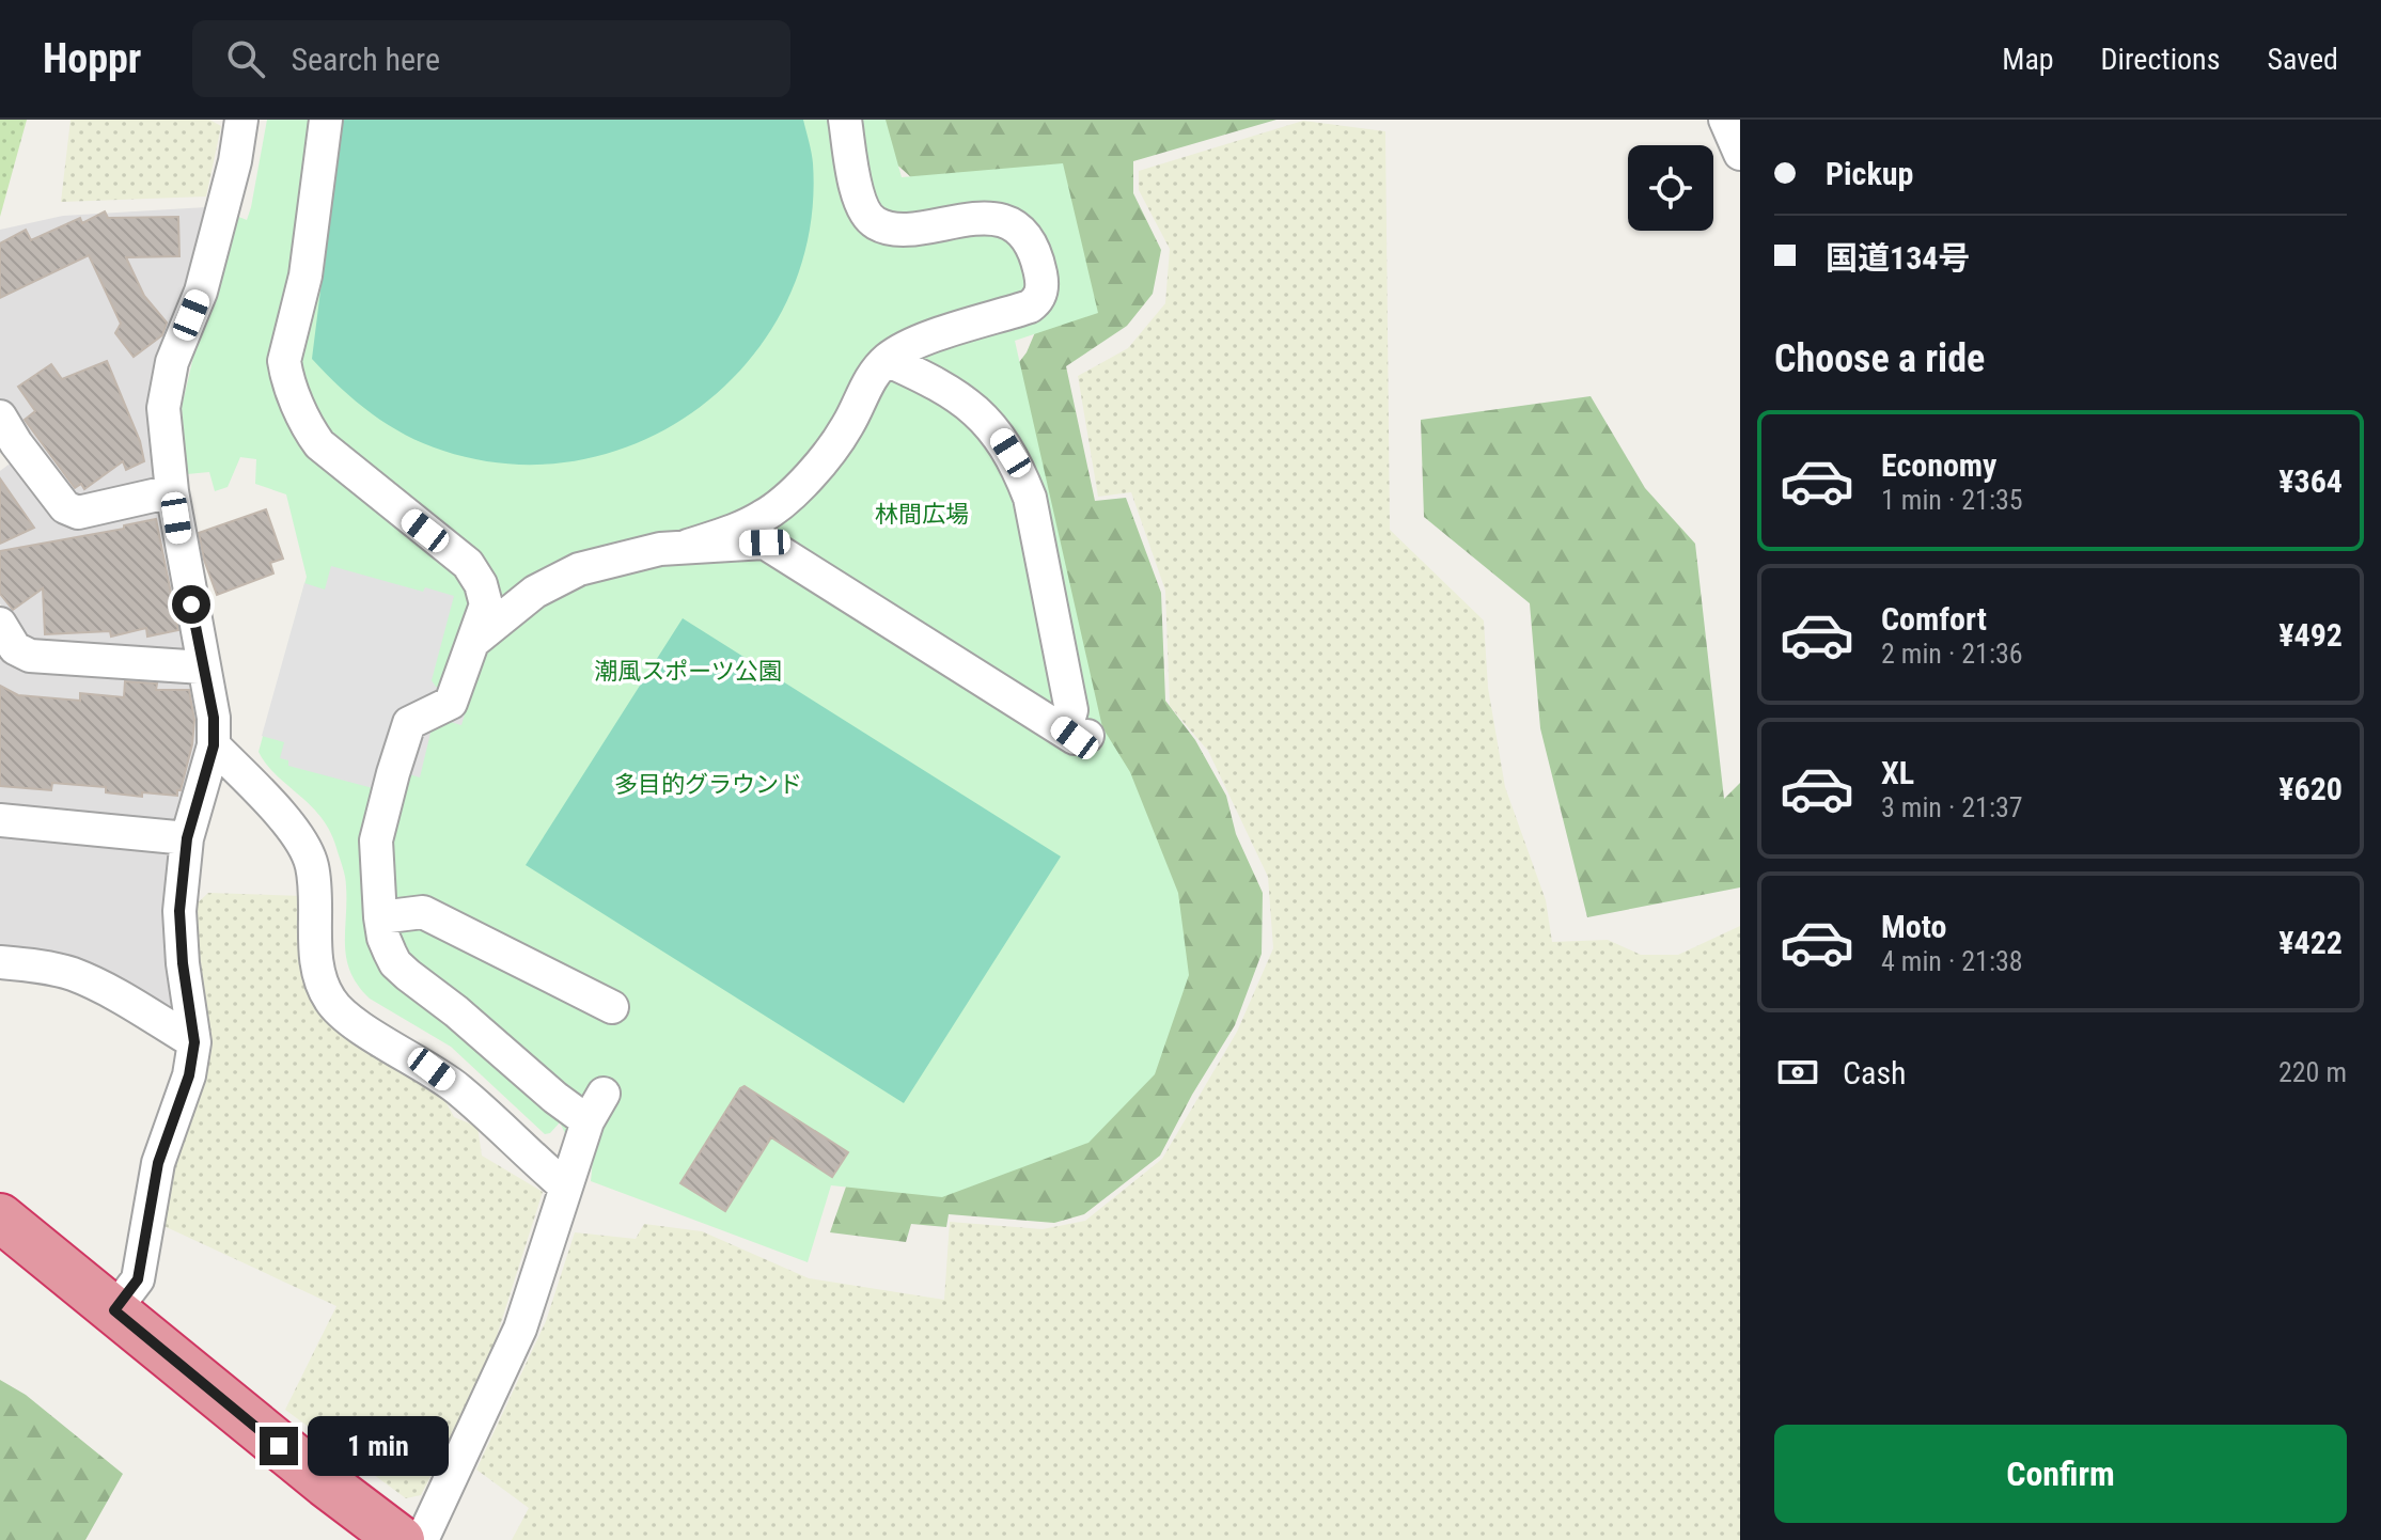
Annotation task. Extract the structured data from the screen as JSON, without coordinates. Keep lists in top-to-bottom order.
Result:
{
  "parks": ["林間広場", "潮風スポーツ公園", "多目的グラウンド"],
  "page": {
    "header": "Hoppr",
    "search": "Search here",
    "nav": ["Map", "Directions", "Saved"],
    "banner": ["Pickup", "国道134号"],
    "heading": "Choose a ride",
    "list": [
      {
        "name": "Economy",
        "note": "1 min · 21:35",
        "value": "¥364"
      },
      {
        "name": "Comfort",
        "note": "2 min · 21:36",
        "value": "¥492"
      },
      {
        "name": "XL",
        "note": "3 min · 21:37",
        "value": "¥620"
      },
      {
        "name": "Moto",
        "note": "4 min · 21:38",
        "value": "¥422"
      }
    ],
    "pay": ["Cash", "220 m"],
    "buttons": "Confirm",
    "bubble": "1 min"
  }
}
